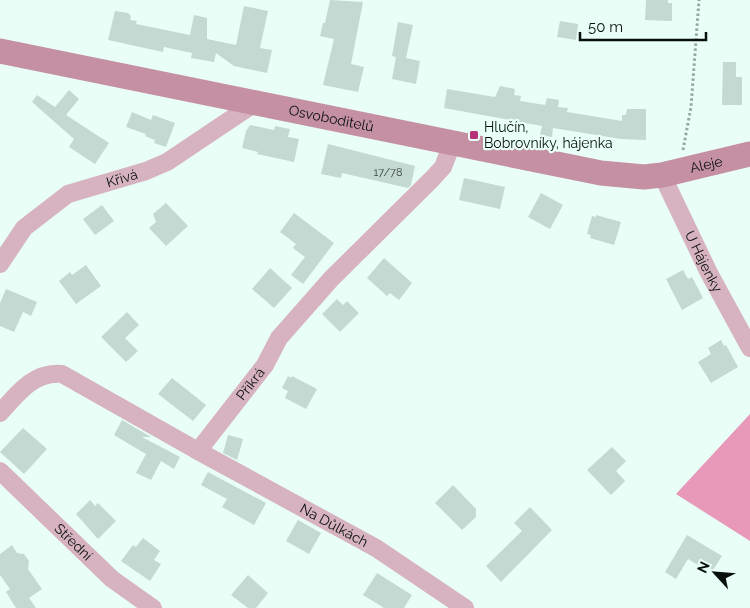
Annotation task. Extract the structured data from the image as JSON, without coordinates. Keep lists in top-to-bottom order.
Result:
{
  "streets": {
    "street": [
      "Osvoboditelů",
      "Aleje",
      "Křivá",
      "U Hájenky",
      "Příkrá",
      "Na Důlkách",
      "Střední"
    ]
  },
  "crossings": [
    ["Osvoboditelů", "Aleje"],
    ["Osvoboditelů", "Křivá"],
    ["Osvoboditelů", "U Hájenky"],
    ["Osvoboditelů", "Příkrá"],
    ["Aleje", "U Hájenky"],
    ["Příkrá", "Na Důlkách"]
  ],
  "places": {
    "transit": ["Hlučín, Bobrovníky, hájenka"]
  },
  "house_numbers": ["17/78"],
  "scale_bar": "50 m",
  "north": "top left"
}
